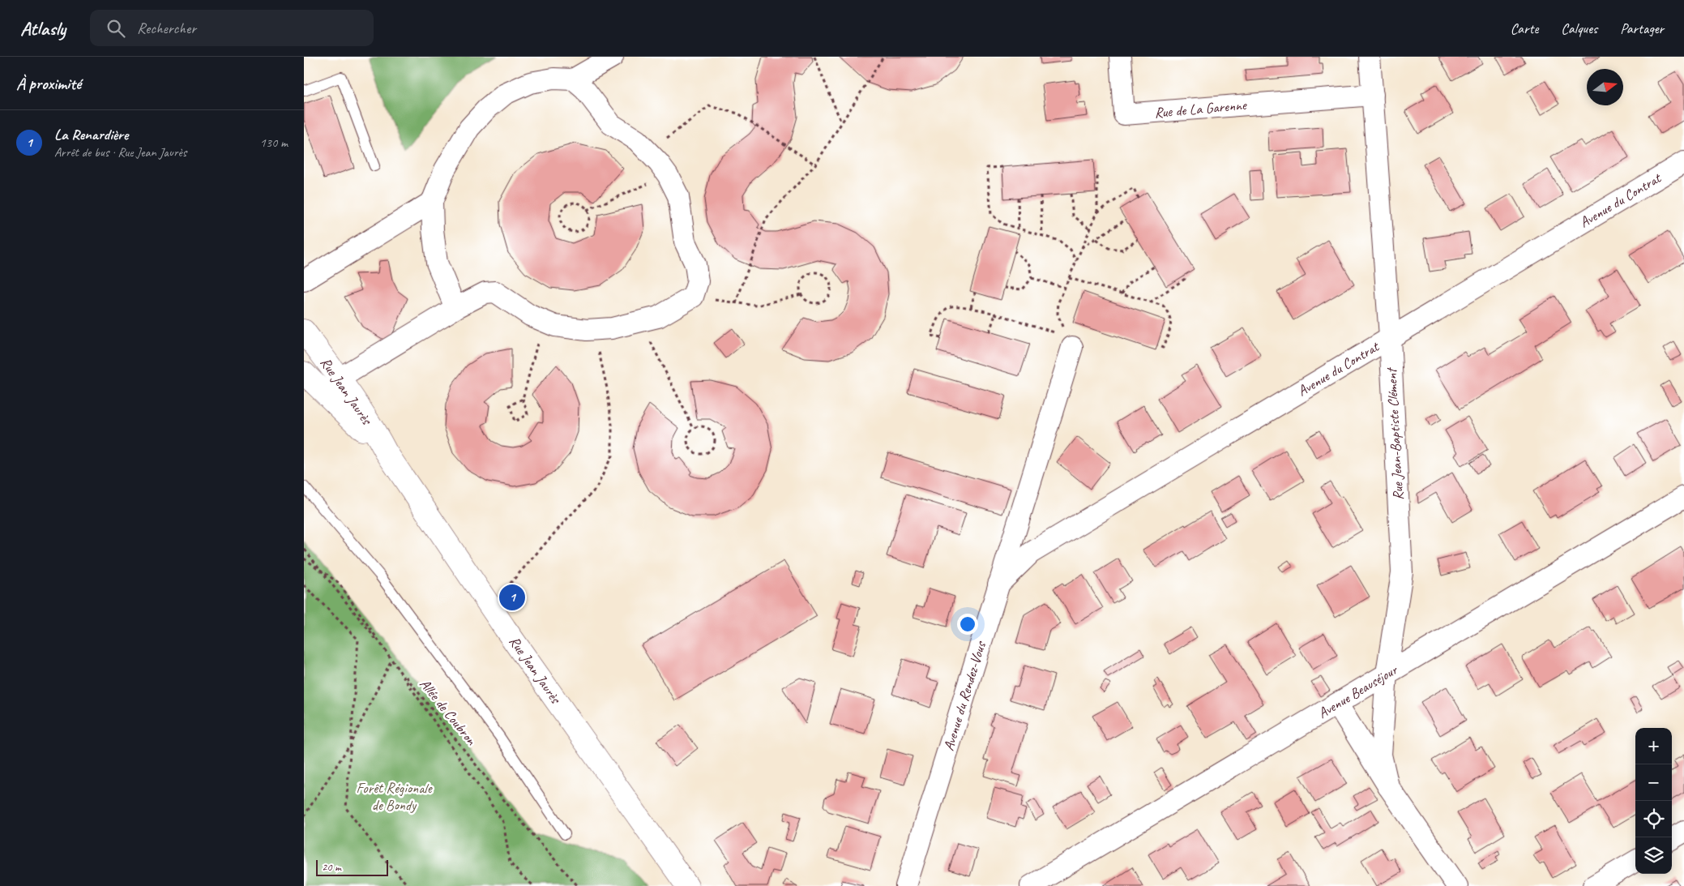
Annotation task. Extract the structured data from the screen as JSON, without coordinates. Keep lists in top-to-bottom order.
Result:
{
  "streets": {
    "street": [
      "Rue de La Garenne",
      "Avenue du Contrat",
      "Rue Jean Jaurès",
      "Rue Jean-Baptiste Clément",
      "Avenue Beauséjour",
      "Avenue du Rendez-Vous"
    ],
    "path": ["Allée de Coubron"]
  },
  "crossings": [
    ["Rue de La Garenne", "Rue Jean-Baptiste Clément"],
    ["Avenue du Contrat", "Rue Jean-Baptiste Clément"],
    ["Avenue du Contrat", "Avenue du Rendez-Vous"],
    ["Rue Jean-Baptiste Clément", "Avenue Beauséjour"]
  ],
  "parks": ["Forêt Régionale de Bondy"],
  "scale_bar": "20 m",
  "north": "right",
  "page": {
    "header": "Atlasly",
    "search": "Rechercher",
    "nav": ["Carte", "Calques", "Partager"],
    "heading": "À proximité",
    "list": [
      {
        "mark": "1",
        "name": "La Renardière",
        "note": "Arrêt de bus · Rue Jean Jaurès",
        "value": "130 m"
      }
    ],
    "pins": "1",
    "map_buttons": ["+", "−"],
    "scale": "20 m"
  }
}
